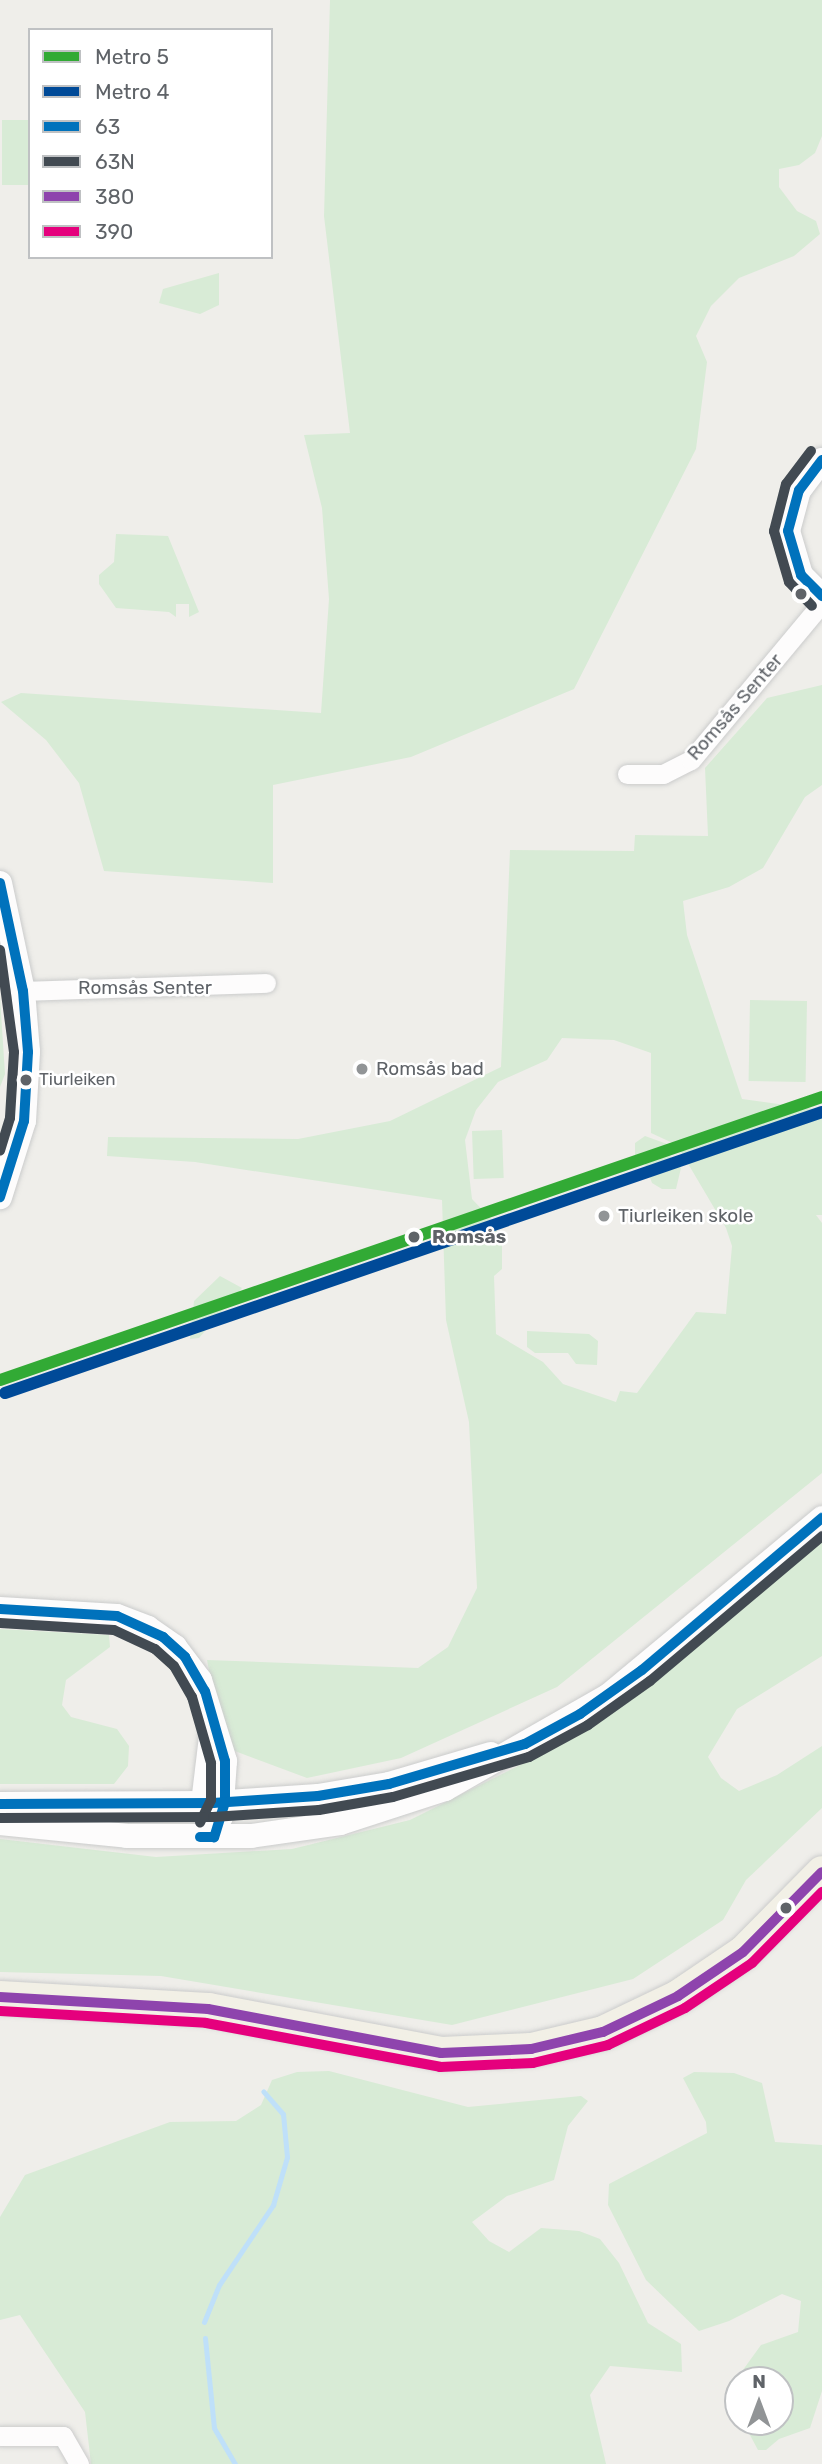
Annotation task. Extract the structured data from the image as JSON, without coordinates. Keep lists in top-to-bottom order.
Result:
{
  "streets": {
    "street": ["Romsås Senter"]
  },
  "places": [
    "Romsås bad",
    "Tiurleiken",
    "Tiurleiken skole",
    "Romsås"
  ],
  "lines": [
    "transit line 63N",
    "transit line 63",
    "metro line 5",
    "metro line 4",
    "transit line 380",
    "transit line 390"
  ],
  "legend": [
    "Metro 5",
    "Metro 4",
    "63",
    "63N",
    "380",
    "390"
  ],
  "north": "top"
}
